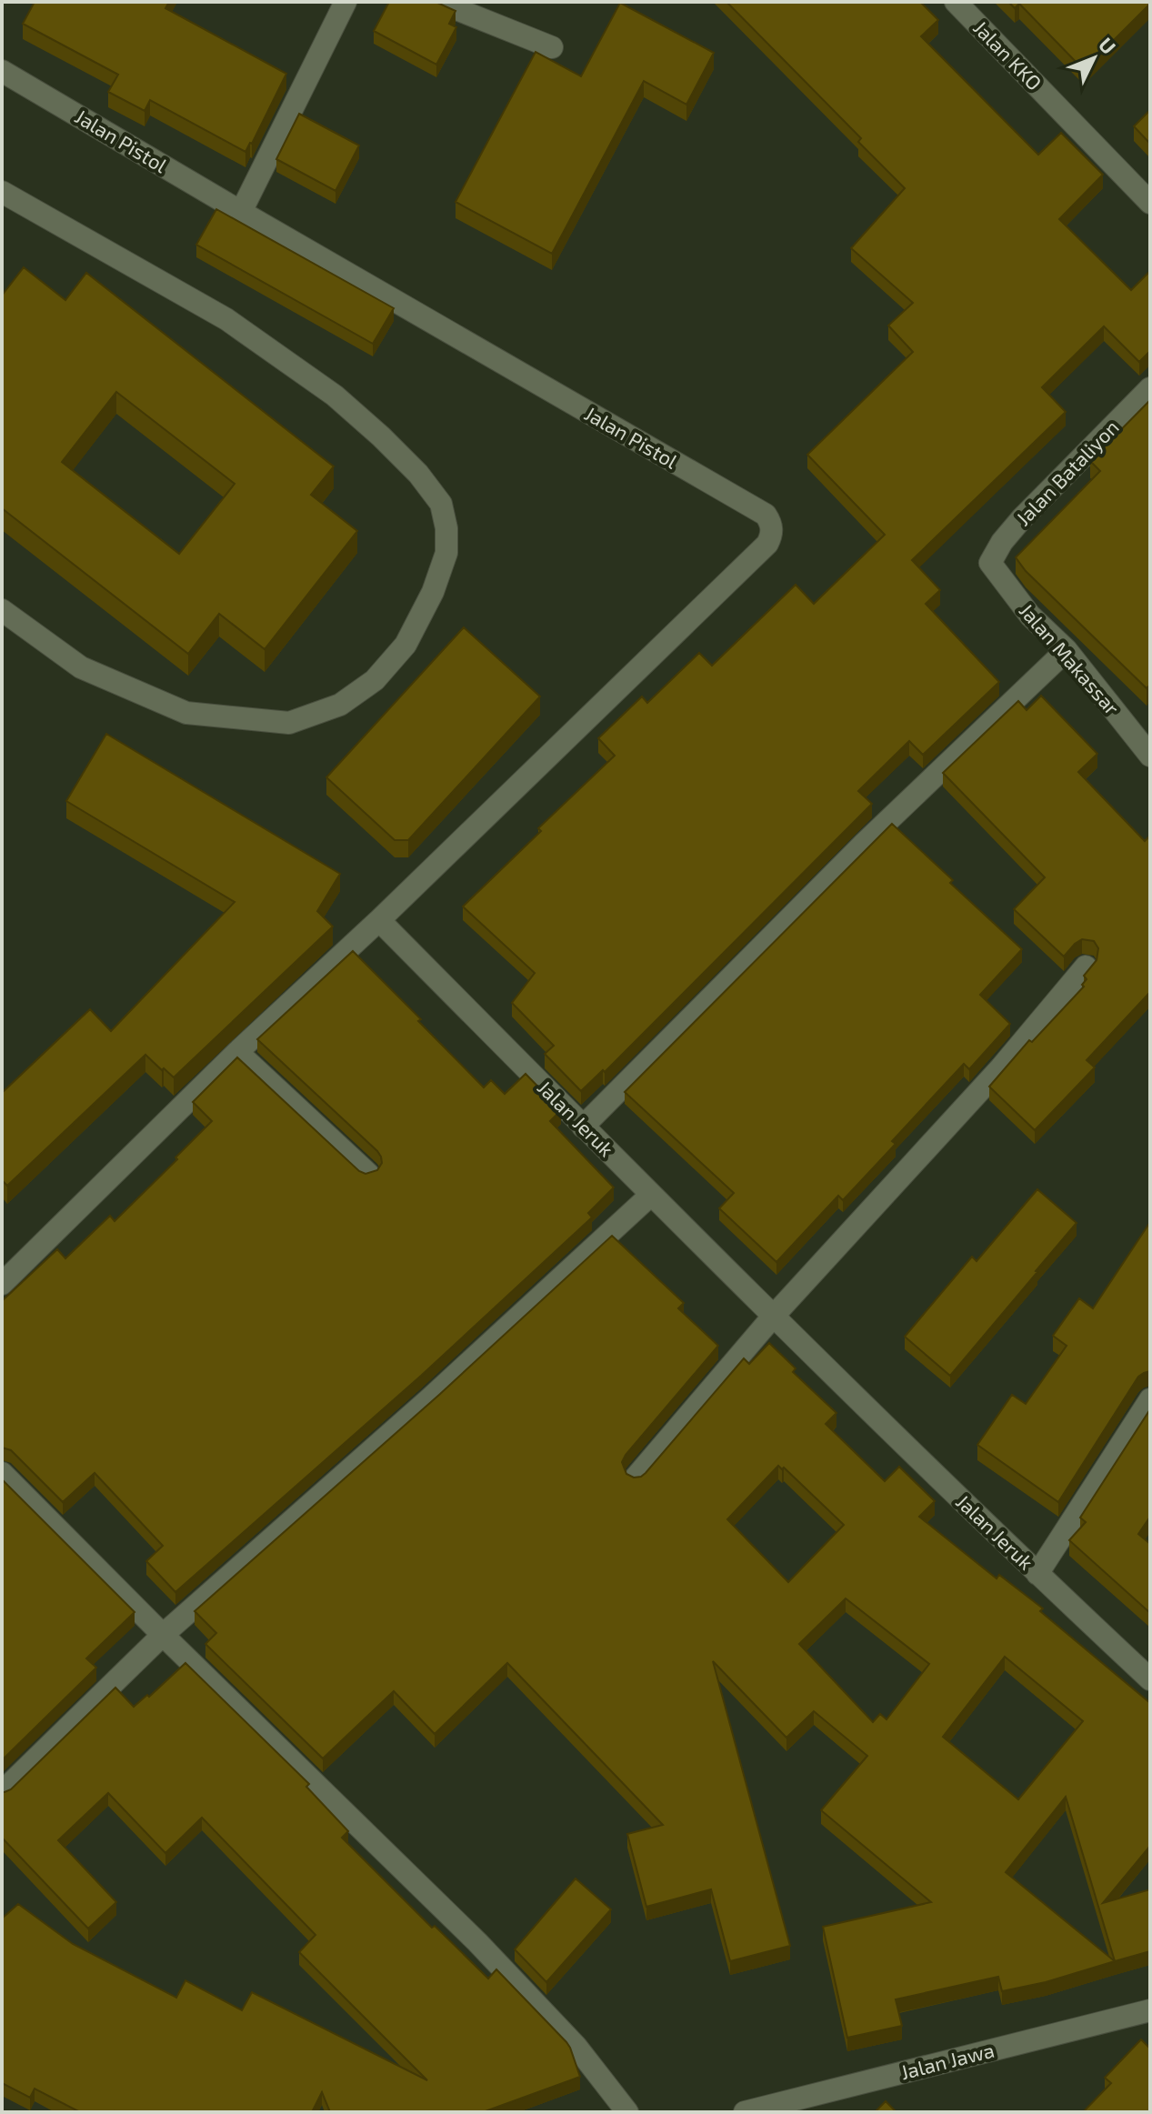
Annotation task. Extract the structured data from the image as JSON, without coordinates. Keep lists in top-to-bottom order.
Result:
{
  "streets": {
    "street": [
      "Jalan KKO",
      "Jalan Pistol",
      "Jalan Bataliyon",
      "Jalan Makassar",
      "Jalan Jeruk",
      "Jalan Jawa"
    ]
  },
  "crossings": [
    ["Jalan Pistol", "Jalan Jeruk"],
    ["Jalan Bataliyon", "Jalan Makassar"]
  ],
  "north": "top right"
}
